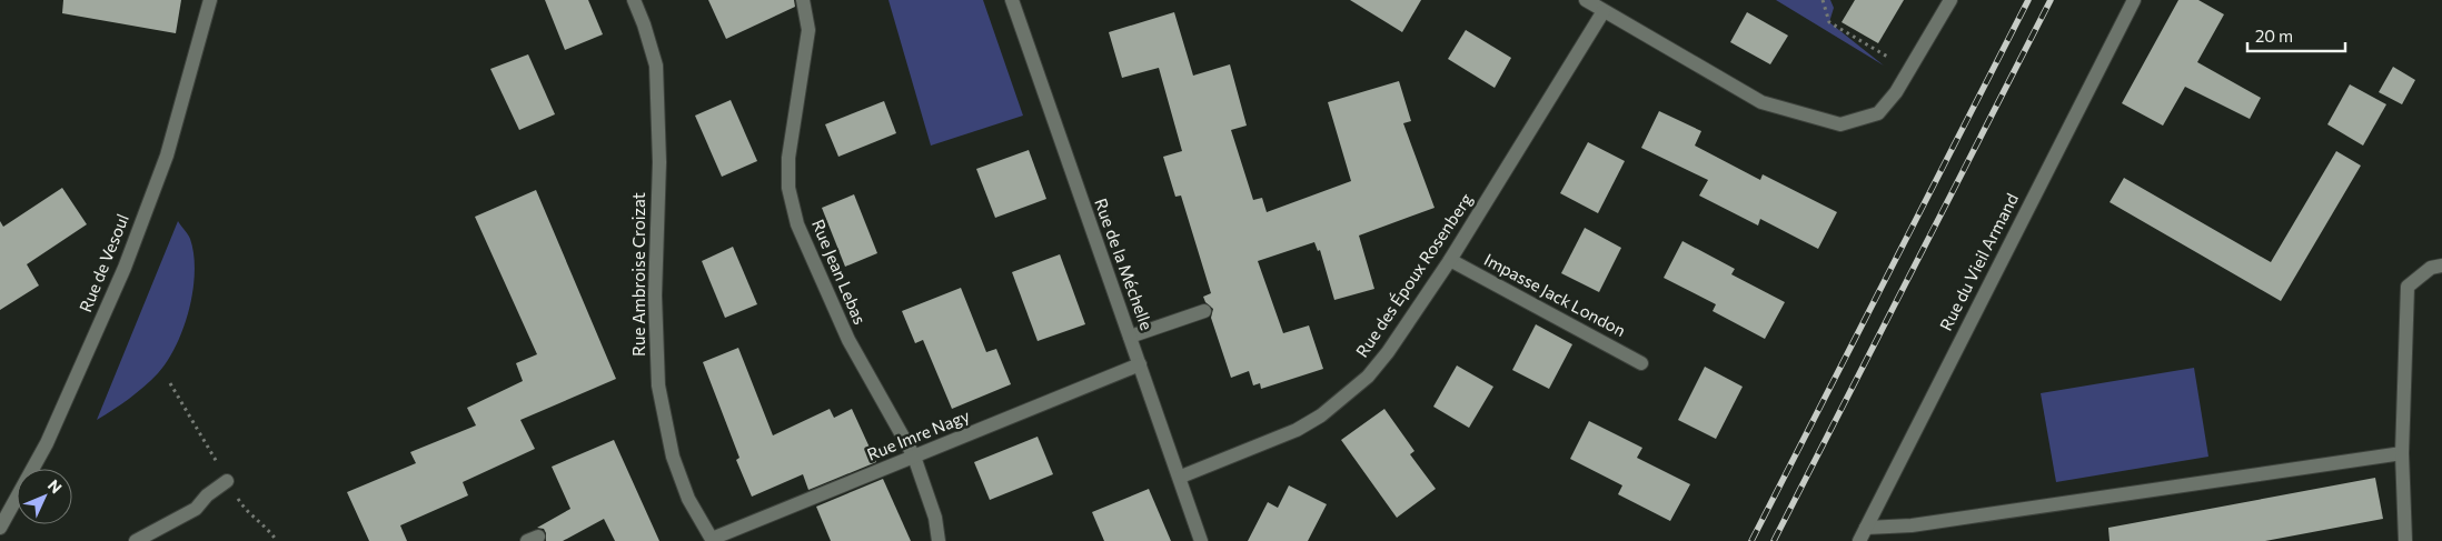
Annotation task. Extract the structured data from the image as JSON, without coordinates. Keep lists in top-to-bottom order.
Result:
{
  "streets": {
    "street": [
      "Rue du Vieil Armand",
      "Rue de Vesoul",
      "Rue de la Méchelle",
      "Rue Jean Lebas",
      "Rue Ambroise Croizat",
      "Rue des Époux Rosenberg",
      "Impasse Jack London",
      "Rue Imre Nagy"
    ]
  },
  "crossings": [
    ["Rue de la Méchelle", "Rue des Époux Rosenberg"],
    ["Rue de la Méchelle", "Rue Imre Nagy"],
    ["Rue Jean Lebas", "Rue Imre Nagy"],
    ["Rue Ambroise Croizat", "Rue Imre Nagy"],
    ["Rue des Époux Rosenberg", "Impasse Jack London"]
  ],
  "scale_bar": "20 m",
  "north": "top right"
}
